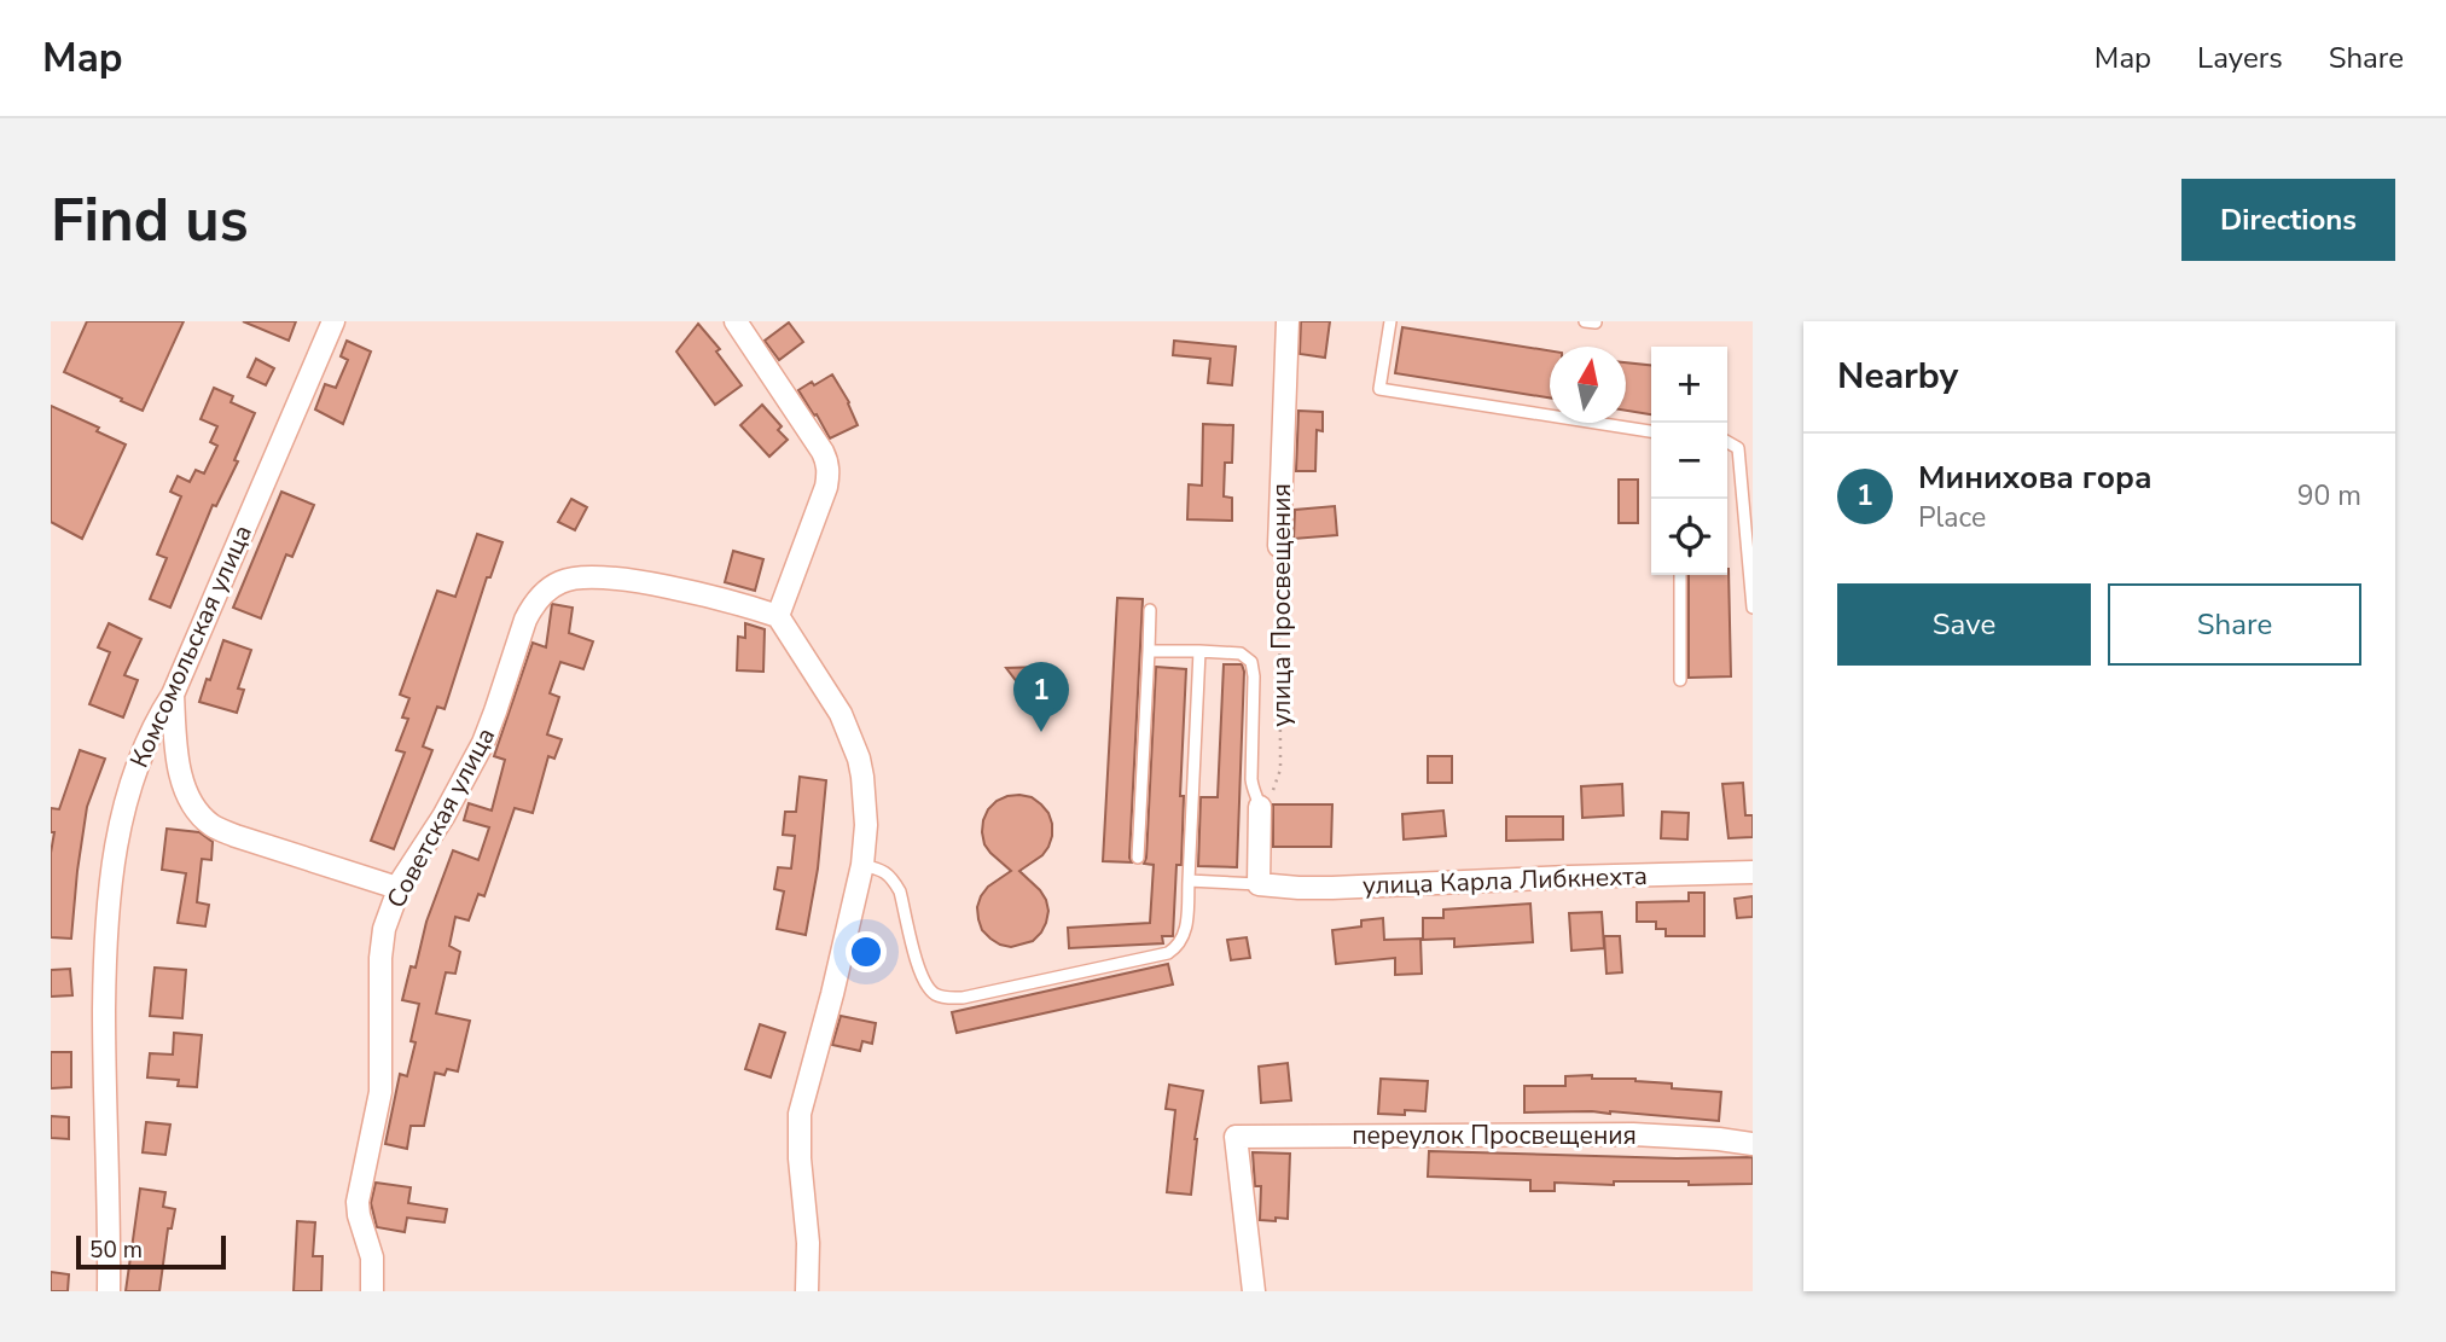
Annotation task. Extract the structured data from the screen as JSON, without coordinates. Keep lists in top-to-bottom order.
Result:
{
  "streets": {
    "street": [
      "улица Просвещения",
      "Комсомольская улица",
      "Советская улица",
      "улица Карла Либкнехта",
      "переулок Просвещения"
    ]
  },
  "scale_bar": "50 m",
  "north": "top",
  "page": {
    "header": "Map",
    "nav": ["Map", "Layers", "Share"],
    "buttons": [
      "Directions",
      ["Save", "Share"]
    ],
    "title": "Find us",
    "heading": "Nearby",
    "map_buttons": ["+", "−"],
    "list": [
      {
        "mark": "1",
        "name": "Минихова гора",
        "note": "Place",
        "value": "90 m"
      }
    ],
    "pins": "1",
    "scale": "50 m"
  }
}
